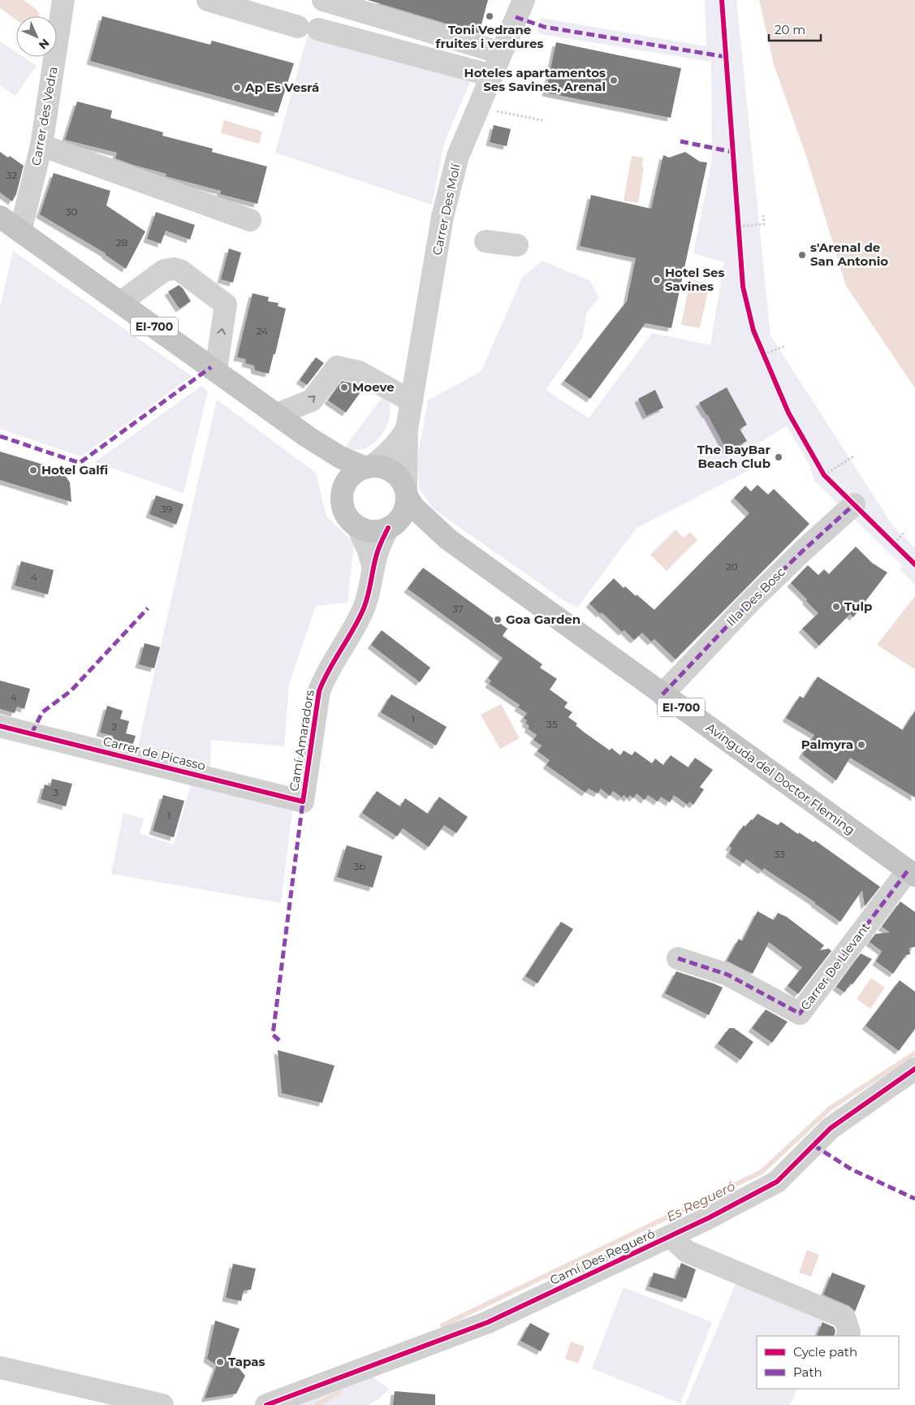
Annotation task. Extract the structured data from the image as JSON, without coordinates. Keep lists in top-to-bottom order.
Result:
{
  "streets": {
    "main road": ["EI-700", "Avinguda del Doctor Fleming"],
    "street": [
      "Carrer des Vedra",
      "Carrer Des Molí",
      "Illa Des Bosc",
      "Camí Amaradors",
      "Carrer de Picasso",
      "Carrer De Llevant",
      "Camí Des Regueró"
    ]
  },
  "crossings": [
    ["Carrer des Vedra", "Avinguda del Doctor Fleming"],
    ["Carrer Des Molí", "Camí Amaradors"],
    ["Carrer Des Molí", "Avinguda del Doctor Fleming"],
    ["Illa Des Bosc", "Avinguda del Doctor Fleming"],
    ["Camí Amaradors", "Carrer de Picasso"],
    ["Camí Amaradors", "Avinguda del Doctor Fleming"],
    ["Avinguda del Doctor Fleming", "Carrer De Llevant"]
  ],
  "water": ["Es Regueró"],
  "places": [
    "Toni Vedrane fruites i verdures",
    "Hoteles apartamentos Ses Savines, Arenal",
    "Ap Es Vesrá",
    "s'Arenal de San Antonio",
    "Hotel Ses Savines",
    "Moeve",
    "The BayBar Beach Club",
    "Hotel Galfi",
    "Tulp",
    "Goa Garden",
    "Palmyra",
    "Tapas"
  ],
  "house_numbers": [
    "32",
    "30",
    "28",
    "24",
    "39",
    "20",
    "4",
    "37",
    "4",
    "1",
    "35",
    "2",
    "3",
    "1",
    "33",
    "3b"
  ],
  "legend": ["Cycle path", "Path"],
  "scale_bar": "20 m",
  "north": "bottom right"
}
